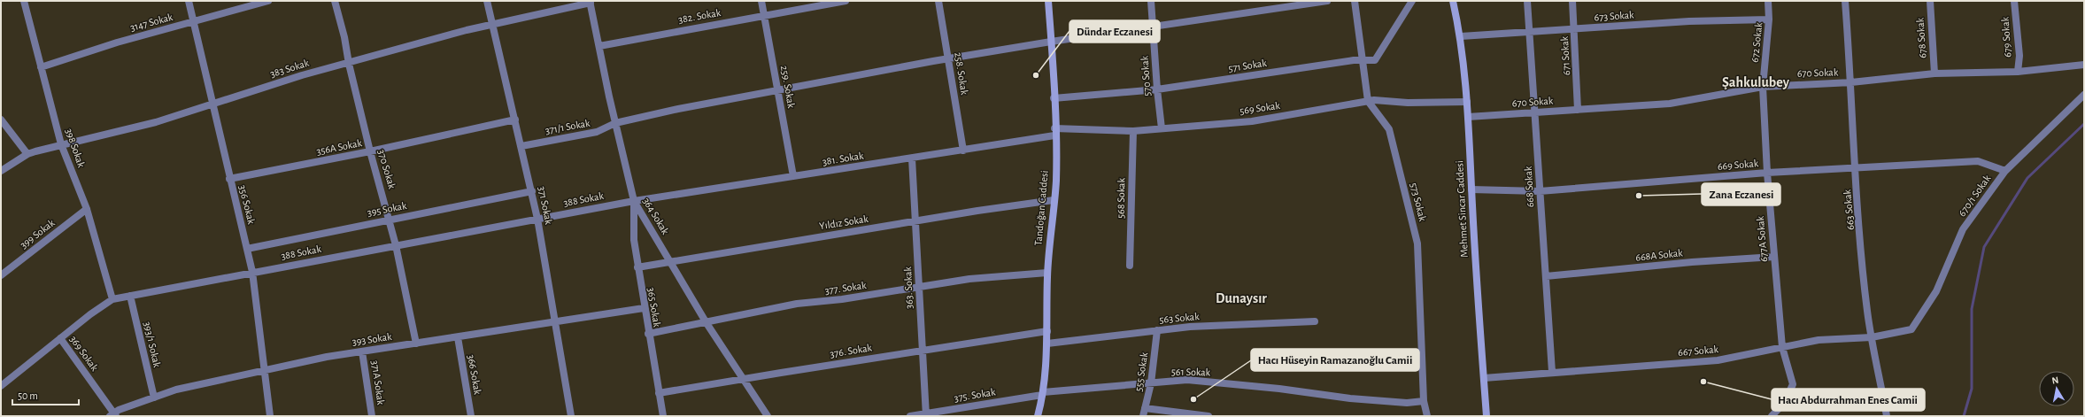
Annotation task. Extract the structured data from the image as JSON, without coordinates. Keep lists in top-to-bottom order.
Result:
{
  "streets": {
    "street": [
      "382. Sokak",
      "673 Sokak",
      "3147 Sokak",
      "679 Sokak",
      "678 Sokak",
      "672 Sokak",
      "671 Sokak",
      "571 Sokak",
      "383 Sokak",
      "670 Sokak",
      "258. Sokak",
      "570 Sokak",
      "259. Sokak",
      "569 Sokak",
      "371/1 Sokak",
      "356A Sokak",
      "398 Sokak",
      "381. Sokak",
      "669 Sokak",
      "370 Sokak",
      "668 Sokak",
      "670/1 Sokak",
      "568 Sokak",
      "388 Sokak",
      "573 Sokak",
      "356 Sokak",
      "371 Sokak",
      "Tandoğan Caddesi",
      "395 Sokak",
      "Mehmet Sincar Caddesi",
      "663 Sokak",
      "364 Sokak",
      "Yıldız Sokak",
      "399 Sokak",
      "677A Sokak",
      "668A Sokak",
      "377. Sokak",
      "363. Sokak",
      "365 Sokak",
      "563 Sokak",
      "393 Sokak",
      "393/1 Sokak",
      "376. Sokak",
      "667 Sokak",
      "369 Sokak",
      "555 Sokak",
      "561 Sokak",
      "366 Sokak",
      "371A Sokak",
      "375. Sokak"
    ]
  },
  "crossings": [
    ["382. Sokak", "259. Sokak"],
    ["382. Sokak", "364 Sokak"],
    ["673 Sokak", "672 Sokak"],
    ["673 Sokak", "671 Sokak"],
    ["673 Sokak", "668 Sokak"],
    ["673 Sokak", "Mehmet Sincar Caddesi"],
    ["3147 Sokak", "398 Sokak"],
    ["3147 Sokak", "356 Sokak"],
    ["679 Sokak", "670 Sokak"],
    ["678 Sokak", "670 Sokak"],
    ["672 Sokak", "670 Sokak"],
    ["672 Sokak", "677A Sokak"],
    ["671 Sokak", "670 Sokak"],
    ["571 Sokak", "570 Sokak"],
    ["571 Sokak", "573 Sokak"],
    ["571 Sokak", "Tandoğan Caddesi"],
    ["383 Sokak", "398 Sokak"],
    ["383 Sokak", "370 Sokak"],
    ["383 Sokak", "356 Sokak"],
    ["383 Sokak", "371 Sokak"],
    ["383 Sokak", "364 Sokak"],
    ["670 Sokak", "668 Sokak"],
    ["670 Sokak", "Mehmet Sincar Caddesi"],
    ["670 Sokak", "663 Sokak"],
    ["670 Sokak", "677A Sokak"],
    ["258. Sokak", "371/1 Sokak"],
    ["258. Sokak", "381. Sokak"],
    ["570 Sokak", "569 Sokak"],
    ["570 Sokak", "371/1 Sokak"],
    ["259. Sokak", "371/1 Sokak"],
    ["259. Sokak", "381. Sokak"],
    ["569 Sokak", "381. Sokak"],
    ["569 Sokak", "568 Sokak"],
    ["569 Sokak", "573 Sokak"],
    ["569 Sokak", "Tandoğan Caddesi"],
    ["569 Sokak", "Mehmet Sincar Caddesi"],
    ["371/1 Sokak", "371 Sokak"],
    ["371/1 Sokak", "Tandoğan Caddesi"],
    ["371/1 Sokak", "364 Sokak"],
    ["356A Sokak", "370 Sokak"],
    ["356A Sokak", "356 Sokak"],
    ["356A Sokak", "371 Sokak"],
    ["398 Sokak", "388 Sokak"],
    ["398 Sokak", "399 Sokak"],
    ["381. Sokak", "388 Sokak"],
    ["381. Sokak", "Tandoğan Caddesi"],
    ["381. Sokak", "364 Sokak"],
    ["381. Sokak", "363. Sokak"],
    ["381. Sokak", "365 Sokak"],
    ["669 Sokak", "668 Sokak"],
    ["669 Sokak", "670/1 Sokak"],
    ["669 Sokak", "Mehmet Sincar Caddesi"],
    ["669 Sokak", "663 Sokak"],
    ["669 Sokak", "677A Sokak"],
    ["370 Sokak", "388 Sokak"],
    ["370 Sokak", "395 Sokak"],
    ["370 Sokak", "393 Sokak"],
    ["668 Sokak", "668A Sokak"],
    ["668 Sokak", "667 Sokak"],
    ["670/1 Sokak", "667 Sokak"],
    ["388 Sokak", "356 Sokak"],
    ["388 Sokak", "371 Sokak"],
    ["388 Sokak", "364 Sokak"],
    ["388 Sokak", "365 Sokak"],
    ["388 Sokak", "393/1 Sokak"],
    ["388 Sokak", "369 Sokak"],
    ["573 Sokak", "561 Sokak"],
    ["356 Sokak", "395 Sokak"],
    ["356 Sokak", "393 Sokak"],
    ["371 Sokak", "395 Sokak"],
    ["371 Sokak", "393 Sokak"],
    ["Tandoğan Caddesi", "Yıldız Sokak"],
    ["Tandoğan Caddesi", "377. Sokak"],
    ["Tandoğan Caddesi", "563 Sokak"],
    ["Tandoğan Caddesi", "376. Sokak"],
    ["Tandoğan Caddesi", "561 Sokak"],
    ["Tandoğan Caddesi", "375. Sokak"],
    ["Mehmet Sincar Caddesi", "667 Sokak"],
    ["663 Sokak", "667 Sokak"],
    ["364 Sokak", "Yıldız Sokak"],
    ["364 Sokak", "377. Sokak"],
    ["364 Sokak", "365 Sokak"],
    ["364 Sokak", "376. Sokak"],
    ["Yıldız Sokak", "363. Sokak"],
    ["Yıldız Sokak", "365 Sokak"],
    ["677A Sokak", "668A Sokak"],
    ["677A Sokak", "667 Sokak"],
    ["377. Sokak", "363. Sokak"],
    ["377. Sokak", "365 Sokak"],
    ["363. Sokak", "376. Sokak"],
    ["363. Sokak", "375. Sokak"],
    ["365 Sokak", "393 Sokak"],
    ["365 Sokak", "376. Sokak"],
    ["563 Sokak", "555 Sokak"],
    ["393 Sokak", "393/1 Sokak"],
    ["393 Sokak", "369 Sokak"],
    ["393 Sokak", "366 Sokak"],
    ["393 Sokak", "371A Sokak"],
    ["555 Sokak", "561 Sokak"],
    ["561 Sokak", "375. Sokak"]
  ],
  "districts": ["Şahkulubey", "Dunaysır"],
  "places": [
    "Dündar Eczanesi",
    "Zana Eczanesi",
    "Hacı Abdurrahman Enes Camii",
    "Hacı Hüseyin Ramazanoğlu Camii"
  ],
  "scale_bar": "50 m",
  "north": "top"
}
